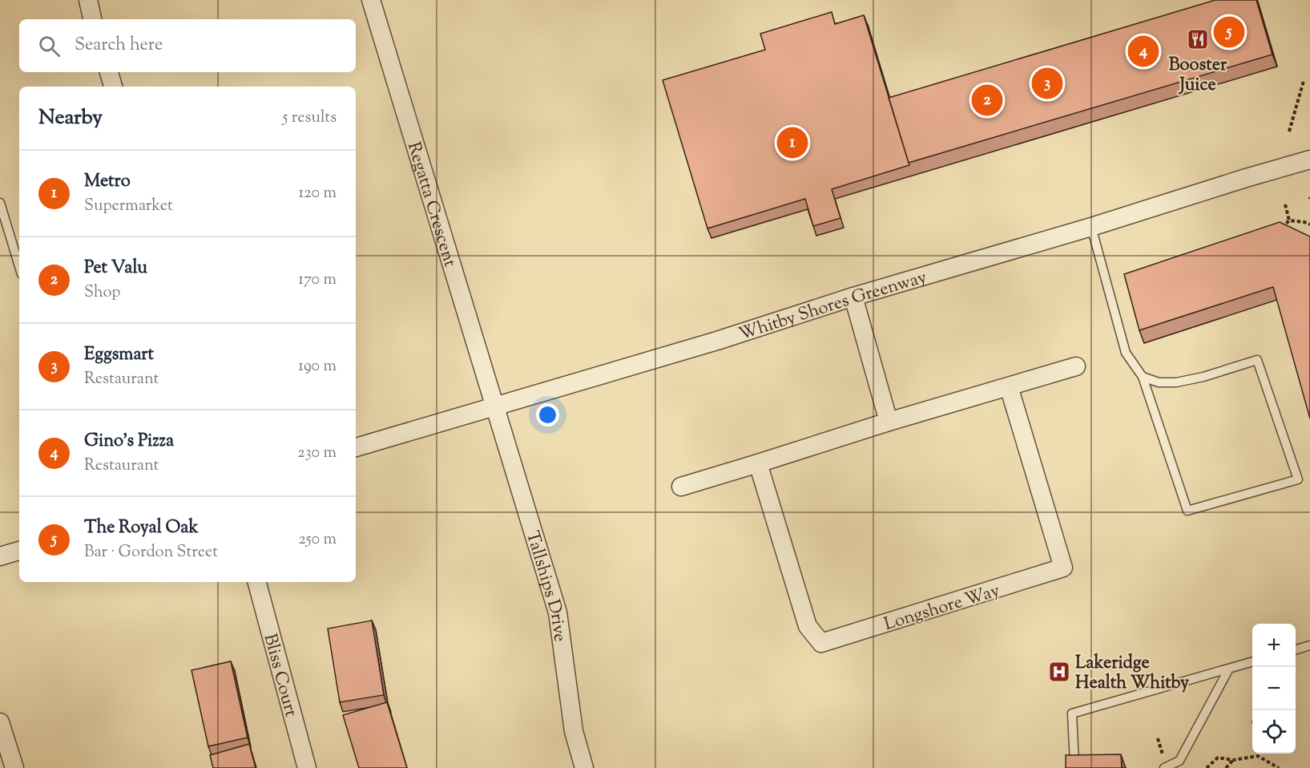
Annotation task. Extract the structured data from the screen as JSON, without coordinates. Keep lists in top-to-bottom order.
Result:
{
  "streets": {
    "street": [
      "Regatta Crescent",
      "Whitby Shores Greenway",
      "Tallships Drive",
      "Longshore Way",
      "Bliss Court"
    ]
  },
  "crossings": [
    ["Regatta Crescent", "Whitby Shores Greenway"],
    ["Regatta Crescent", "Tallships Drive"],
    ["Whitby Shores Greenway", "Tallships Drive"]
  ],
  "places": {
    "restaurant": ["Booster Juice"],
    "hospital": ["Lakeridge Health Whitby"]
  },
  "page": {
    "pins": [
      "5",
      "4",
      "3",
      "2",
      "1"
    ],
    "search": "Search here",
    "heading": ["Nearby", "5 results"],
    "list": [
      {
        "mark": "1",
        "name": "Metro",
        "note": "Supermarket",
        "value": "120 m"
      },
      {
        "mark": "2",
        "name": "Pet Valu",
        "note": "Shop",
        "value": "170 m"
      },
      {
        "mark": "3",
        "name": "Eggsmart",
        "note": "Restaurant",
        "value": "190 m"
      },
      {
        "mark": "4",
        "name": "Gino's Pizza",
        "note": "Restaurant",
        "value": "230 m"
      },
      {
        "mark": "5",
        "name": "The Royal Oak",
        "note": "Bar · Gordon Street",
        "value": "250 m"
      }
    ],
    "map_buttons": ["+", "−"]
  }
}
